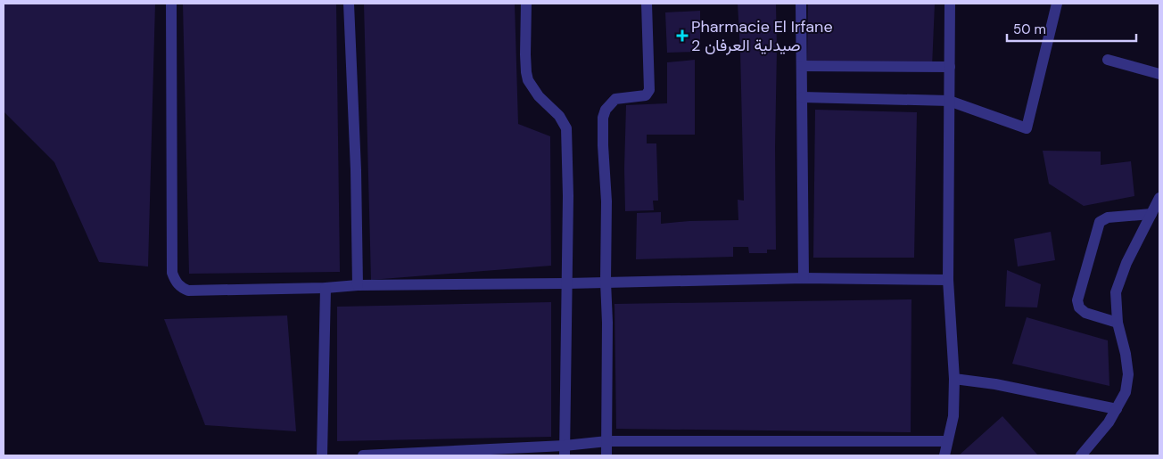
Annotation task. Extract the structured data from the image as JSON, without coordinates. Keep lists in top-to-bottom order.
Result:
{
  "places": {
    "health": ["Pharmacie El Irfane صيدلية العرفان 2"]
  },
  "scale_bar": "50 m"
}
